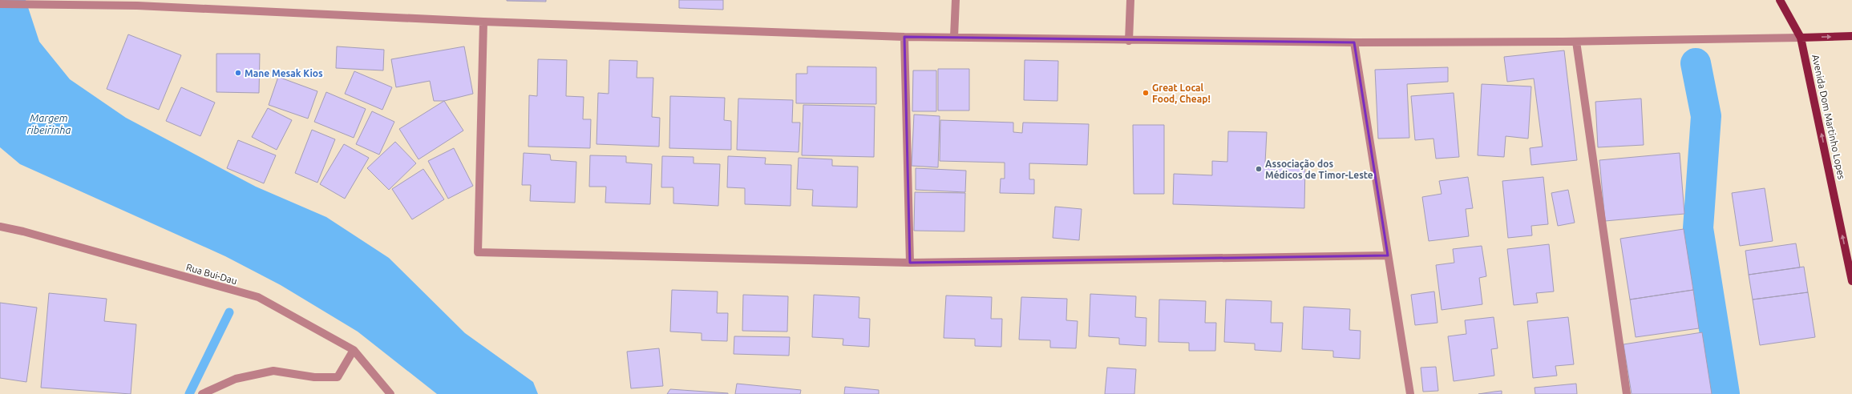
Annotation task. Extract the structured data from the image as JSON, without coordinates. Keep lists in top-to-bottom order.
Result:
{
  "streets": {
    "main road": ["Avenida Dom Martinho Lopes"],
    "street": ["Rua Bui-Dau"]
  },
  "one_way": ["Avenida Dom Martinho Lopes"],
  "water": ["Margem ribeirinha"],
  "places": ["Mane Mesak Kios", "Great Local Food, Cheap!", "Associação dos Médicos de Timor-Leste"]
}
